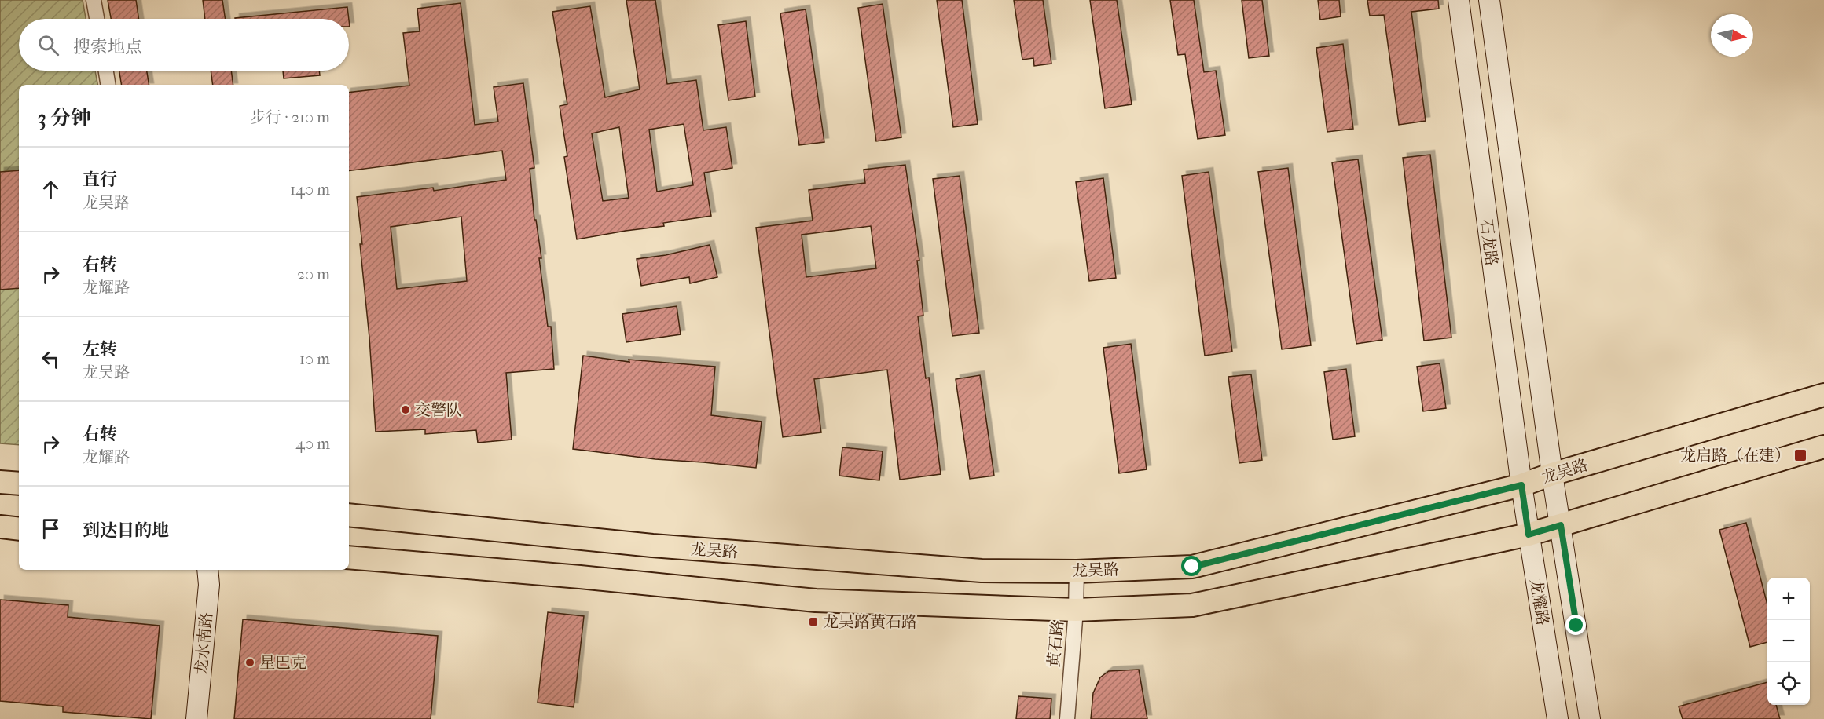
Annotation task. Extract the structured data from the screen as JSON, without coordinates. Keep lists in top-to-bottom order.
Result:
{
  "streets": {
    "main road": [
      "石龙路",
      "龙吴路",
      "龙耀路",
      "龙水南路"
    ],
    "street": ["黄石路"]
  },
  "crossings": [
    ["石龙路", "龙吴路"],
    ["石龙路", "龙耀路"],
    ["龙吴路", "龙耀路"],
    ["龙吴路", "黄石路"]
  ],
  "places": {
    "other": ["交警队", "星巴克"],
    "transit": ["龙启路（在建）", "龙吴路黄石路"]
  },
  "north": "right",
  "page": {
    "search": "搜索地点",
    "heading": ["3 分钟", "步行 · 210 m"],
    "list": [
      ["直行", "龙吴路", "140 m"],
      ["右转", "龙耀路", "20 m"],
      ["左转", "龙吴路", "10 m"],
      ["右转", "龙耀路", "40 m"],
      "到达目的地"
    ],
    "map_buttons": ["+", "−"]
  }
}
